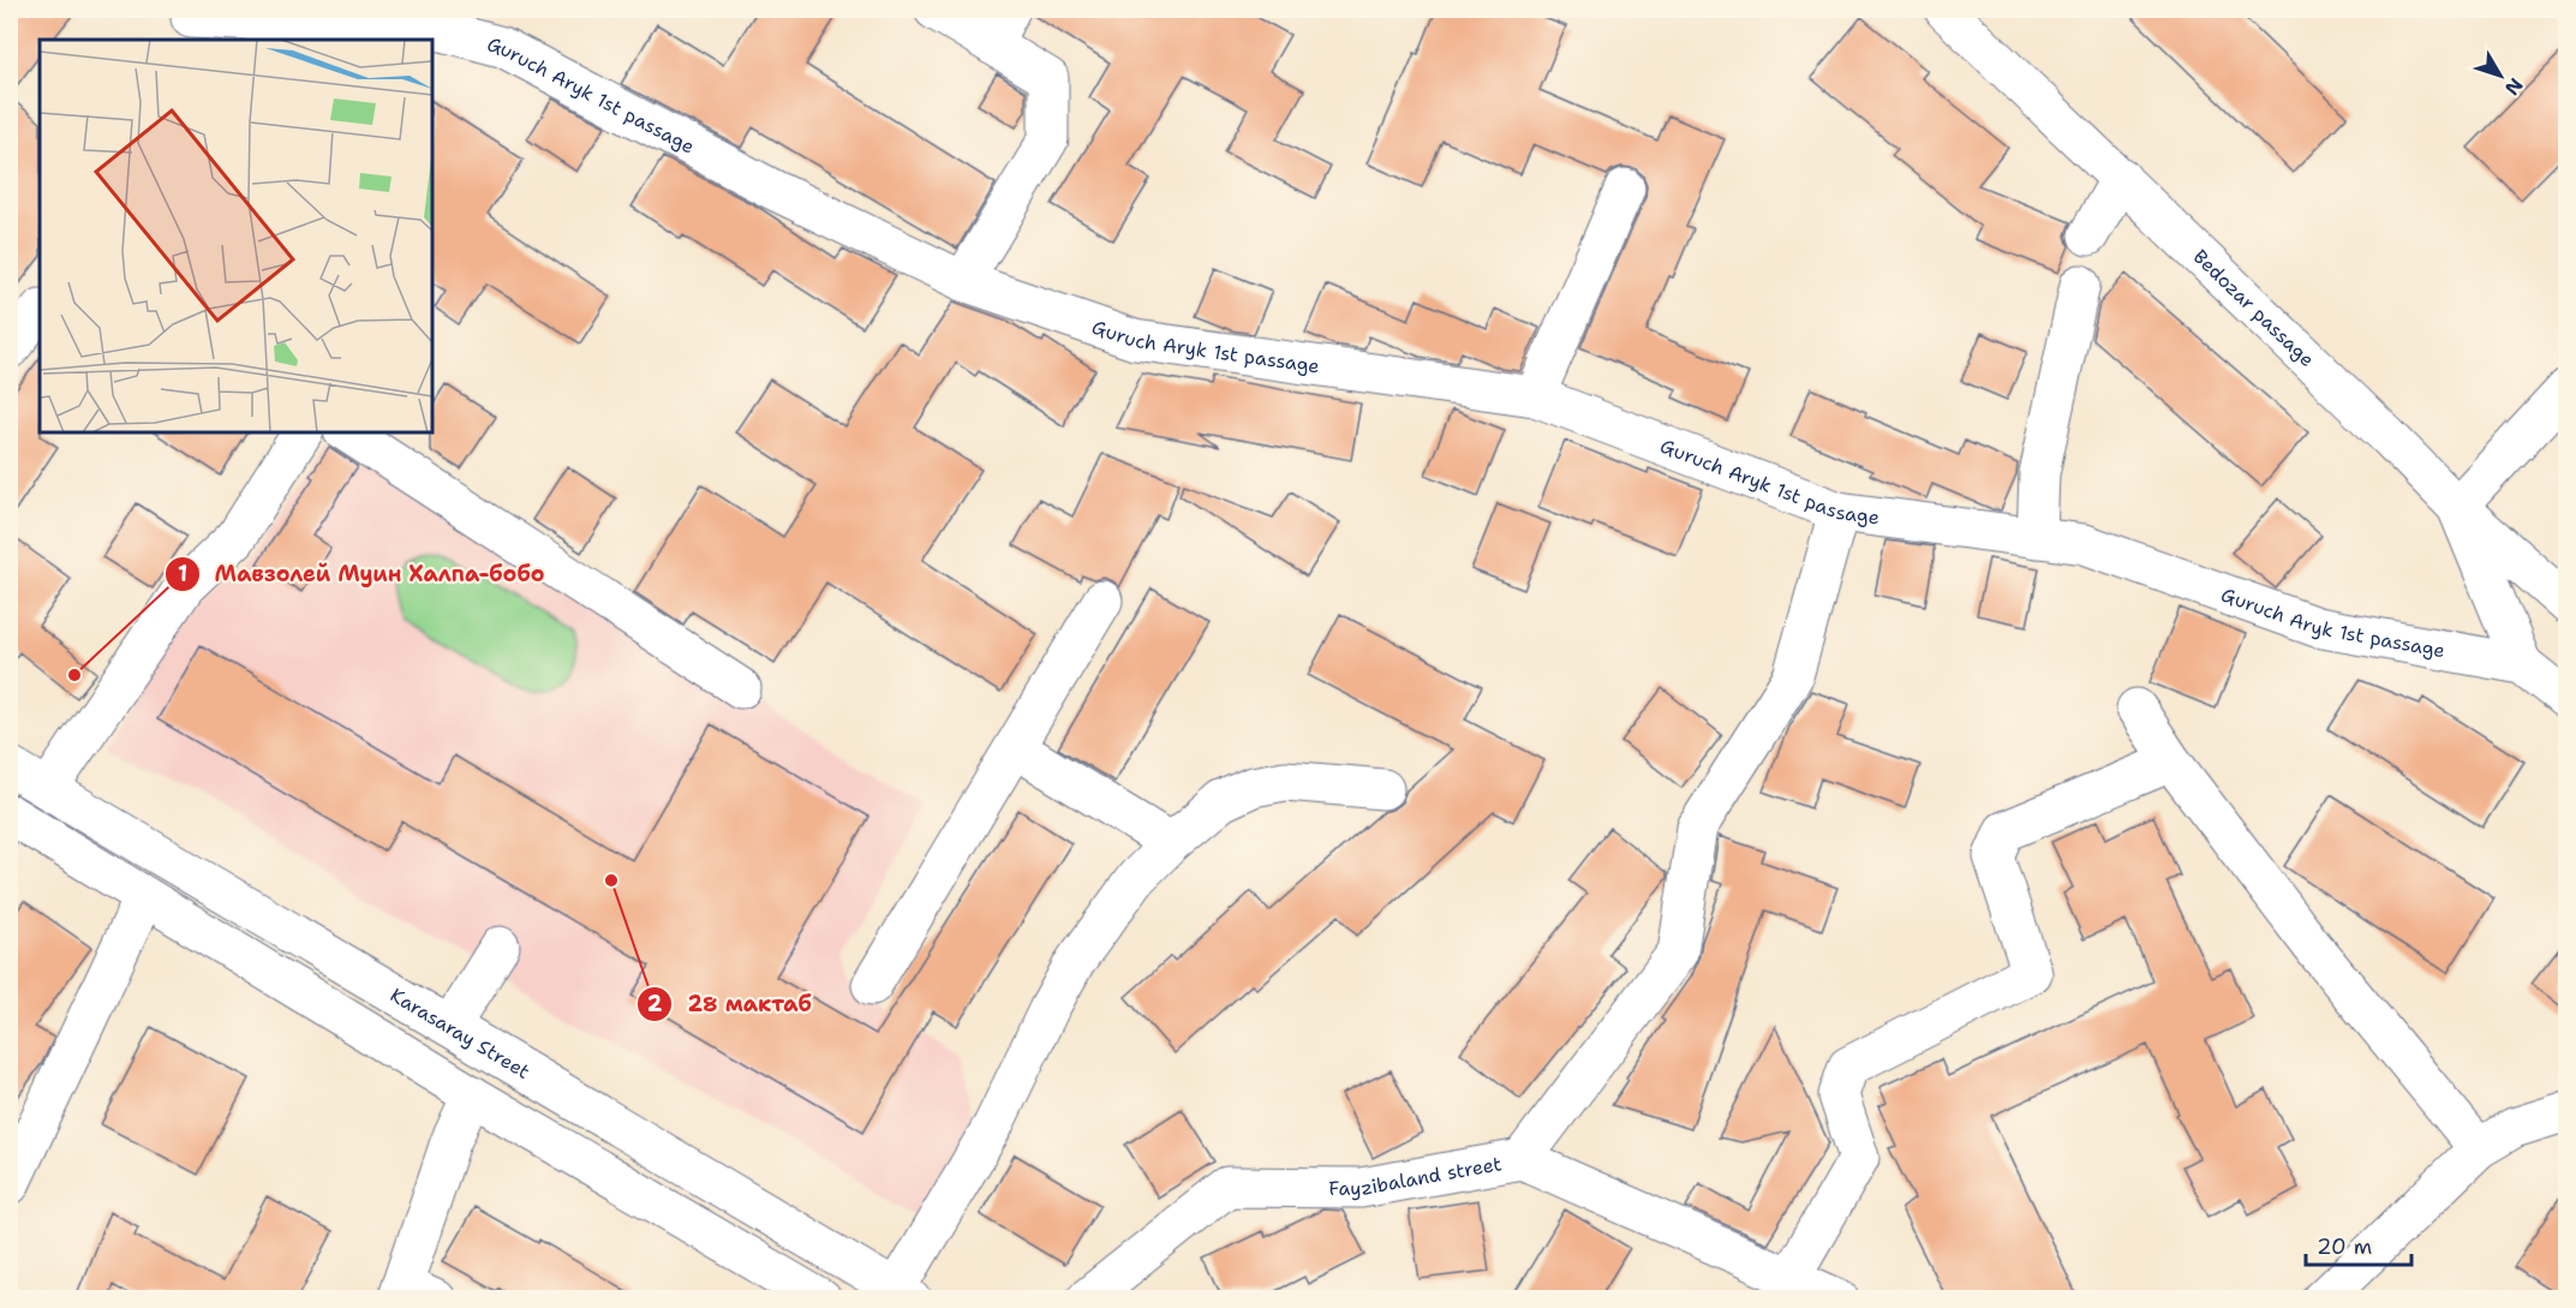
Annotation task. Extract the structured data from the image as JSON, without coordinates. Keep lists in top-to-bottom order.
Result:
{
  "streets": {
    "street": [
      "Guruch Aryk 1st passage",
      "Bedozar passage",
      "Karasaray Street",
      "Fayzibaland street"
    ]
  },
  "places": ["Мавзолей Муин Халпа-бобо", "28 мактаб"],
  "scale_bar": "20 m",
  "north": "bottom right"
}
